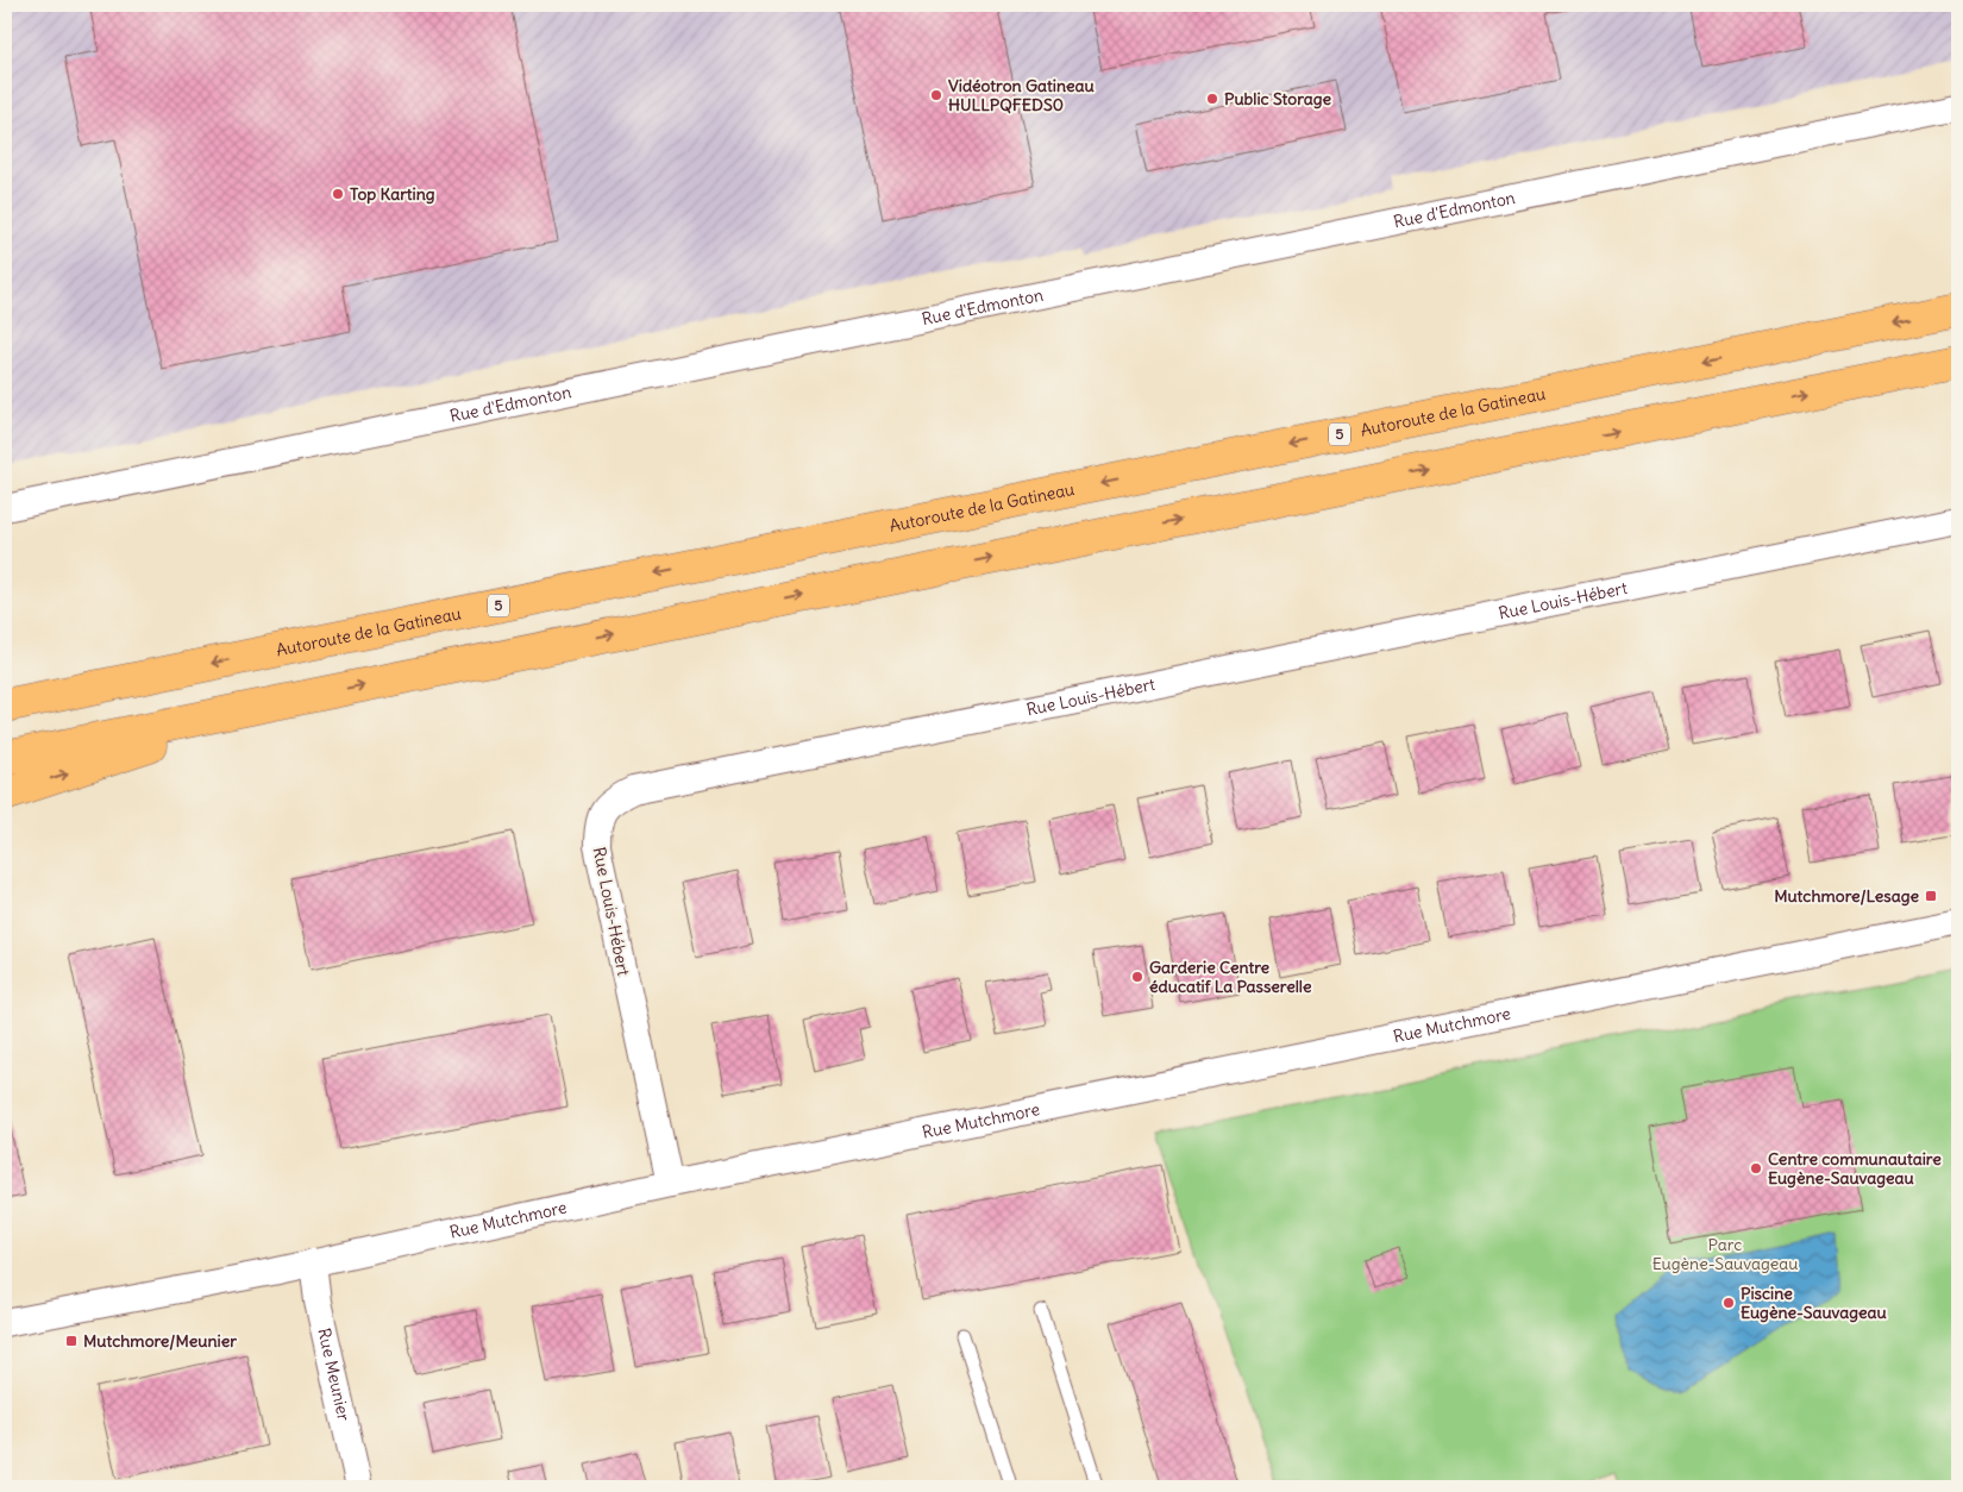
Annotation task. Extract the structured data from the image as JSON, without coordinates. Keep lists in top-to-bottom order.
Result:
{
  "streets": {
    "highway": ["Autoroute de la Gatineau", "5"],
    "street": [
      "Rue d'Edmonton",
      "Rue Louis-Hébert",
      "Rue Mutchmore",
      "Rue Meunier"
    ]
  },
  "crossings": [
    ["Rue Louis-Hébert", "Rue Mutchmore"],
    ["Rue Mutchmore", "Rue Meunier"]
  ],
  "parks": ["Parc Eugène-Sauvageau"],
  "places": {
    "other": [
      "Vidéotron Gatineau HULLPQFEDS0",
      "Public Storage",
      "Top Karting",
      "Garderie Centre éducatif La Passerelle",
      "Centre communautaire Eugène-Sauvageau",
      "Piscine Eugène-Sauvageau"
    ],
    "transit": ["Mutchmore/Lesage", "Mutchmore/Meunier"]
  }
}
